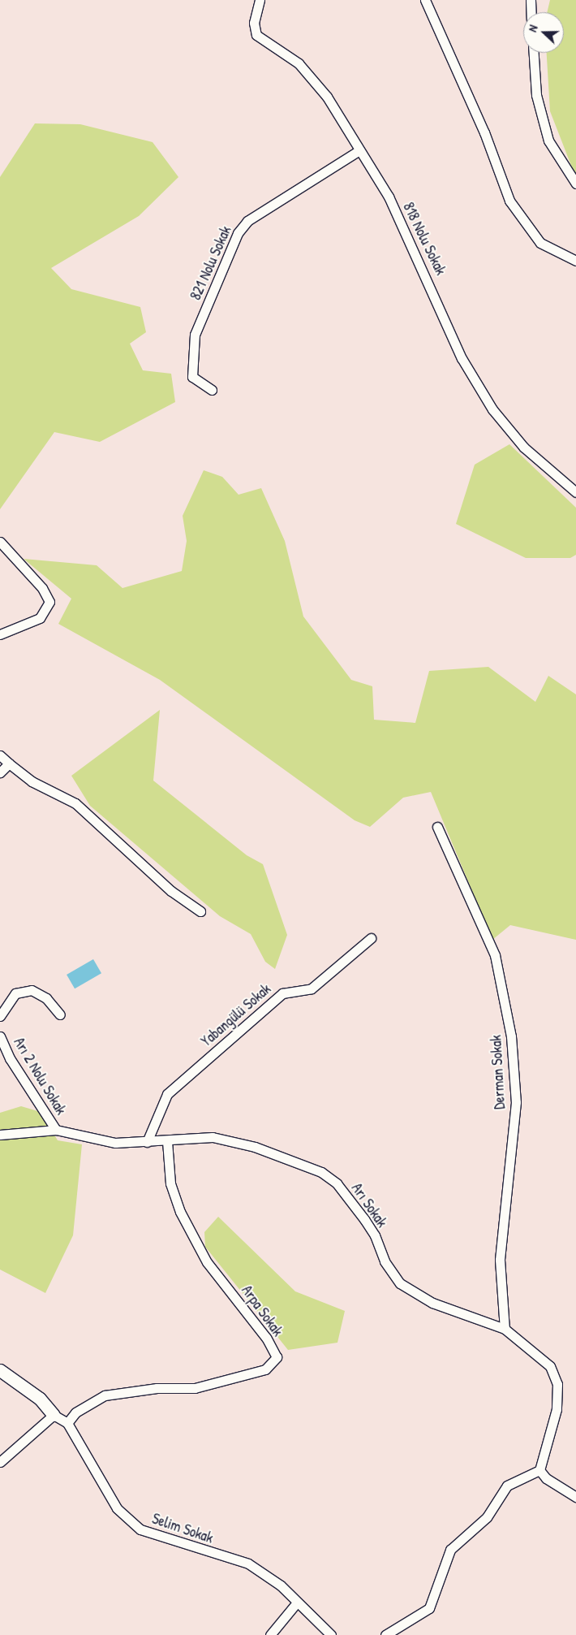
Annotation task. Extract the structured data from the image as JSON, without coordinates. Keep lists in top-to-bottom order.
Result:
{
  "streets": {
    "street": [
      "818 Nolu Sokak",
      "821 Nolu Sokak",
      "Yabangülü Sokak",
      "Derman Sokak",
      "Arı 2 Nolu Sokak",
      "Arı Sokak",
      "Arpa Sokak",
      "Selim Sokak"
    ]
  },
  "crossings": [
    ["818 Nolu Sokak", "821 Nolu Sokak"],
    ["Yabangülü Sokak", "Arı Sokak"],
    ["Derman Sokak", "Arı Sokak"],
    ["Arı 2 Nolu Sokak", "Arı Sokak"],
    ["Arı Sokak", "Arpa Sokak"],
    ["Arpa Sokak", "Selim Sokak"]
  ],
  "north": "left"
}
